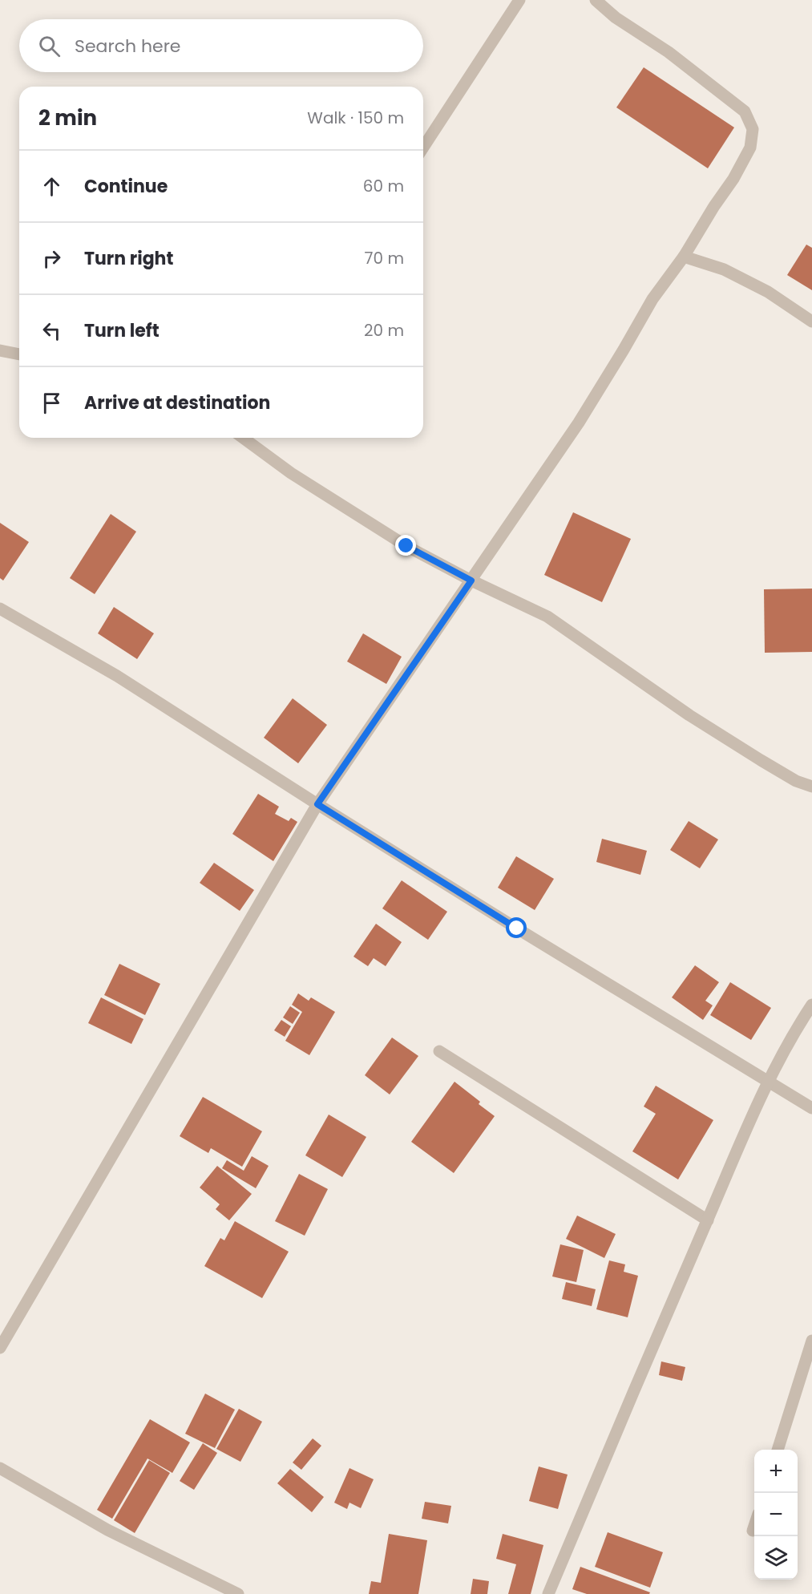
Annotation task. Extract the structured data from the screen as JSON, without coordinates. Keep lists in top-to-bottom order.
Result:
{
  "page": {
    "search": "Search here",
    "heading": ["2 min", "Walk · 150 m"],
    "list": [
      ["Continue", "60 m"],
      ["Turn right", "70 m"],
      ["Turn left", "20 m"],
      "Arrive at destination"
    ],
    "map_buttons": ["+", "−"]
  }
}
